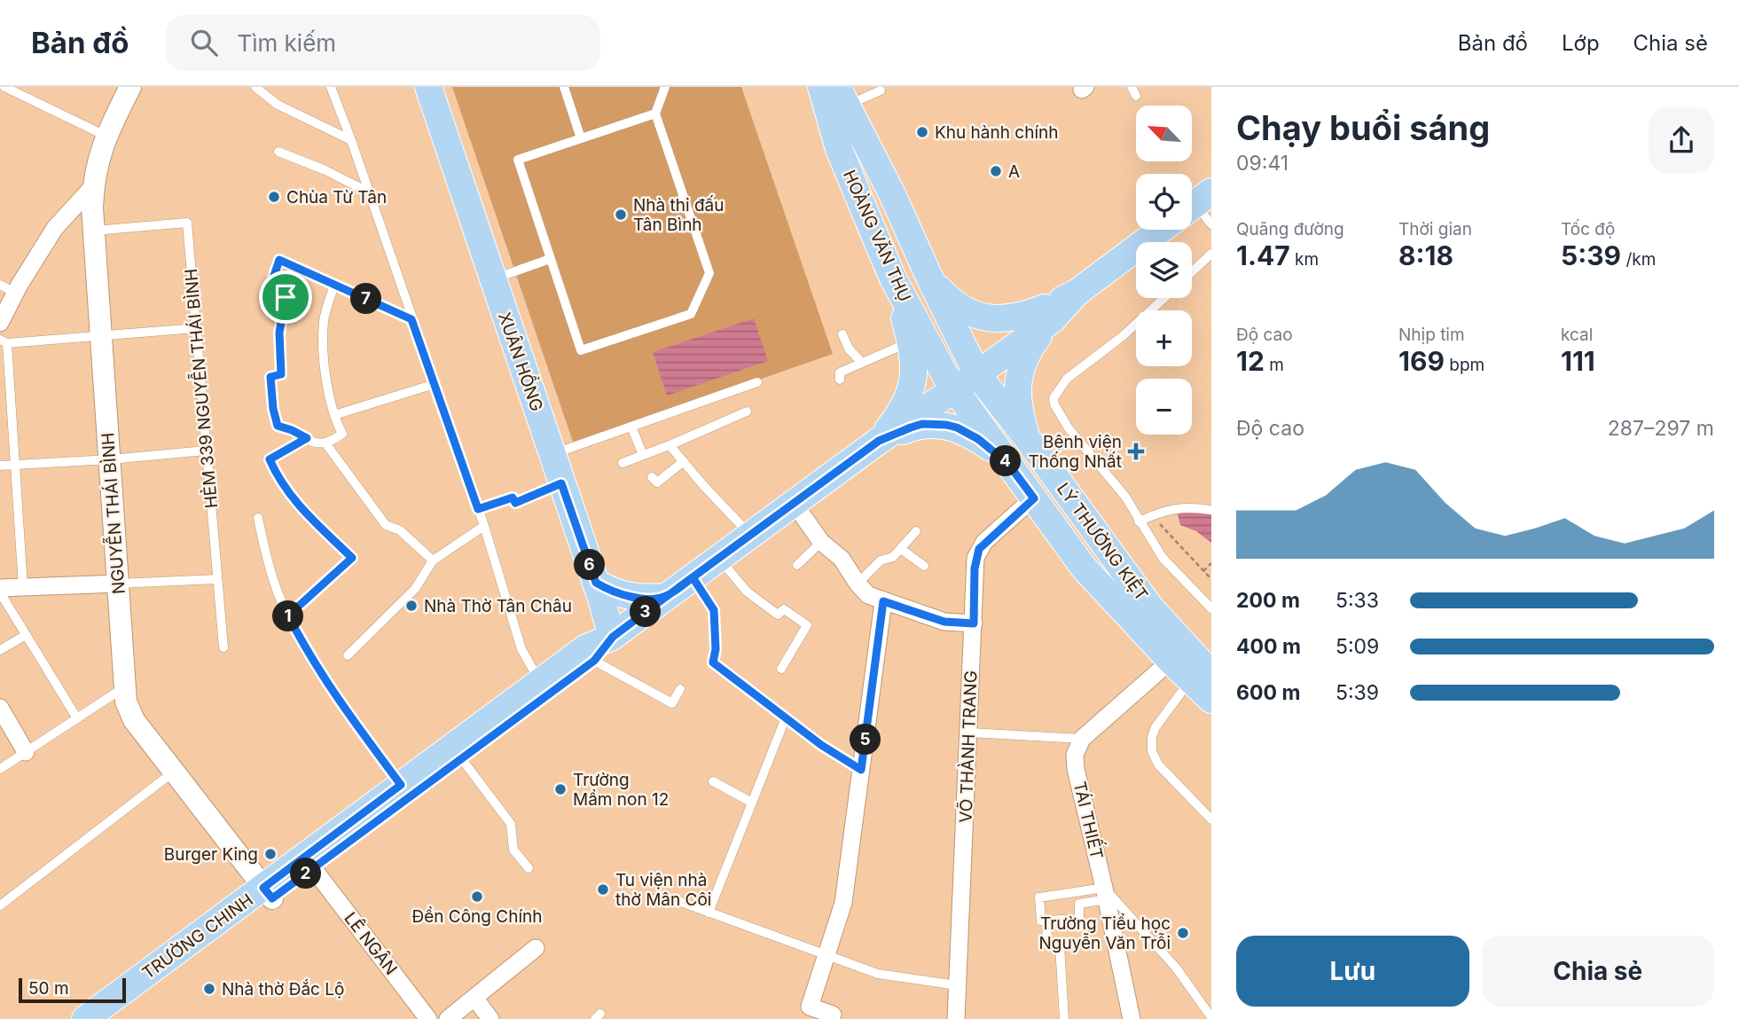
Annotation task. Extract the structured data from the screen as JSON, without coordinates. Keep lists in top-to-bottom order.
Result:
{
  "streets": {
    "main road": [
      "HOÀNG VĂN THỤ",
      "XUÂN HỒNG",
      "LÝ THƯỜNG KIỆT",
      "TRƯỜNG CHINH"
    ],
    "street": [
      "NGUYỄN THÁI BÌNH",
      "VÕ THÀNH TRANG",
      "TÁI THIẾT",
      "LÊ NGÂN"
    ],
    "lane": ["HẺM 339 NGUYỄN THÁI BÌNH"]
  },
  "crossings": [
    ["HOÀNG VĂN THỤ", "LÝ THƯỜNG KIỆT"],
    ["HOÀNG VĂN THỤ", "TRƯỜNG CHINH"],
    ["XUÂN HỒNG", "TRƯỜNG CHINH"],
    ["HẺM 339 NGUYỄN THÁI BÌNH", "NGUYỄN THÁI BÌNH"],
    ["NGUYỄN THÁI BÌNH", "TRƯỜNG CHINH"],
    ["LÝ THƯỜNG KIỆT", "VÕ THÀNH TRANG"],
    ["LÝ THƯỜNG KIỆT", "TRƯỜNG CHINH"],
    ["TRƯỜNG CHINH", "LÊ NGÂN"]
  ],
  "places": {
    "other": [
      "Khu hành chính",
      "A",
      "Chùa Từ Tân",
      "Nhà thi đấu Tân Bình",
      "Nhà Thờ Tân Châu",
      "Trường Mầm non 12",
      "Burger King",
      "Tu viện nhà thờ Mân Côi",
      "Đền Công Chính",
      "Trường Tiểu học Nguyễn Văn Trỗi",
      "Nhà thờ Đắc Lộ"
    ],
    "health": ["Bệnh viện Thống Nhất"]
  },
  "scale_bar": "50 m",
  "north": "top left",
  "page": {
    "header": "Bản đồ",
    "search": "Tìm kiếm",
    "nav": ["Bản đồ", "Lớp", "Chia sẻ"],
    "heading": ["Chạy buổi sáng", "09:41"],
    "map_buttons": ["+", "−"],
    "stats": [
      ["Quãng đường", "1.47 km"],
      ["Thời gian", "8:18"],
      ["Tốc độ", "5:39 /km"],
      ["Độ cao", "12 m"],
      ["Nhịp tim", "169 bpm"],
      ["kcal", "111"]
    ],
    "pins": [
      "7",
      "4",
      "6",
      "3",
      "1",
      "5",
      "2"
    ],
    "chart": ["Độ cao", "287–297 m"],
    "list": [
      {
        "name": "200 m",
        "note": "5:33"
      },
      {
        "name": "400 m",
        "note": "5:09"
      },
      {
        "name": "600 m",
        "note": "5:39"
      }
    ],
    "buttons": ["Lưu", "Chia sẻ"],
    "scale": "50 m"
  }
}
